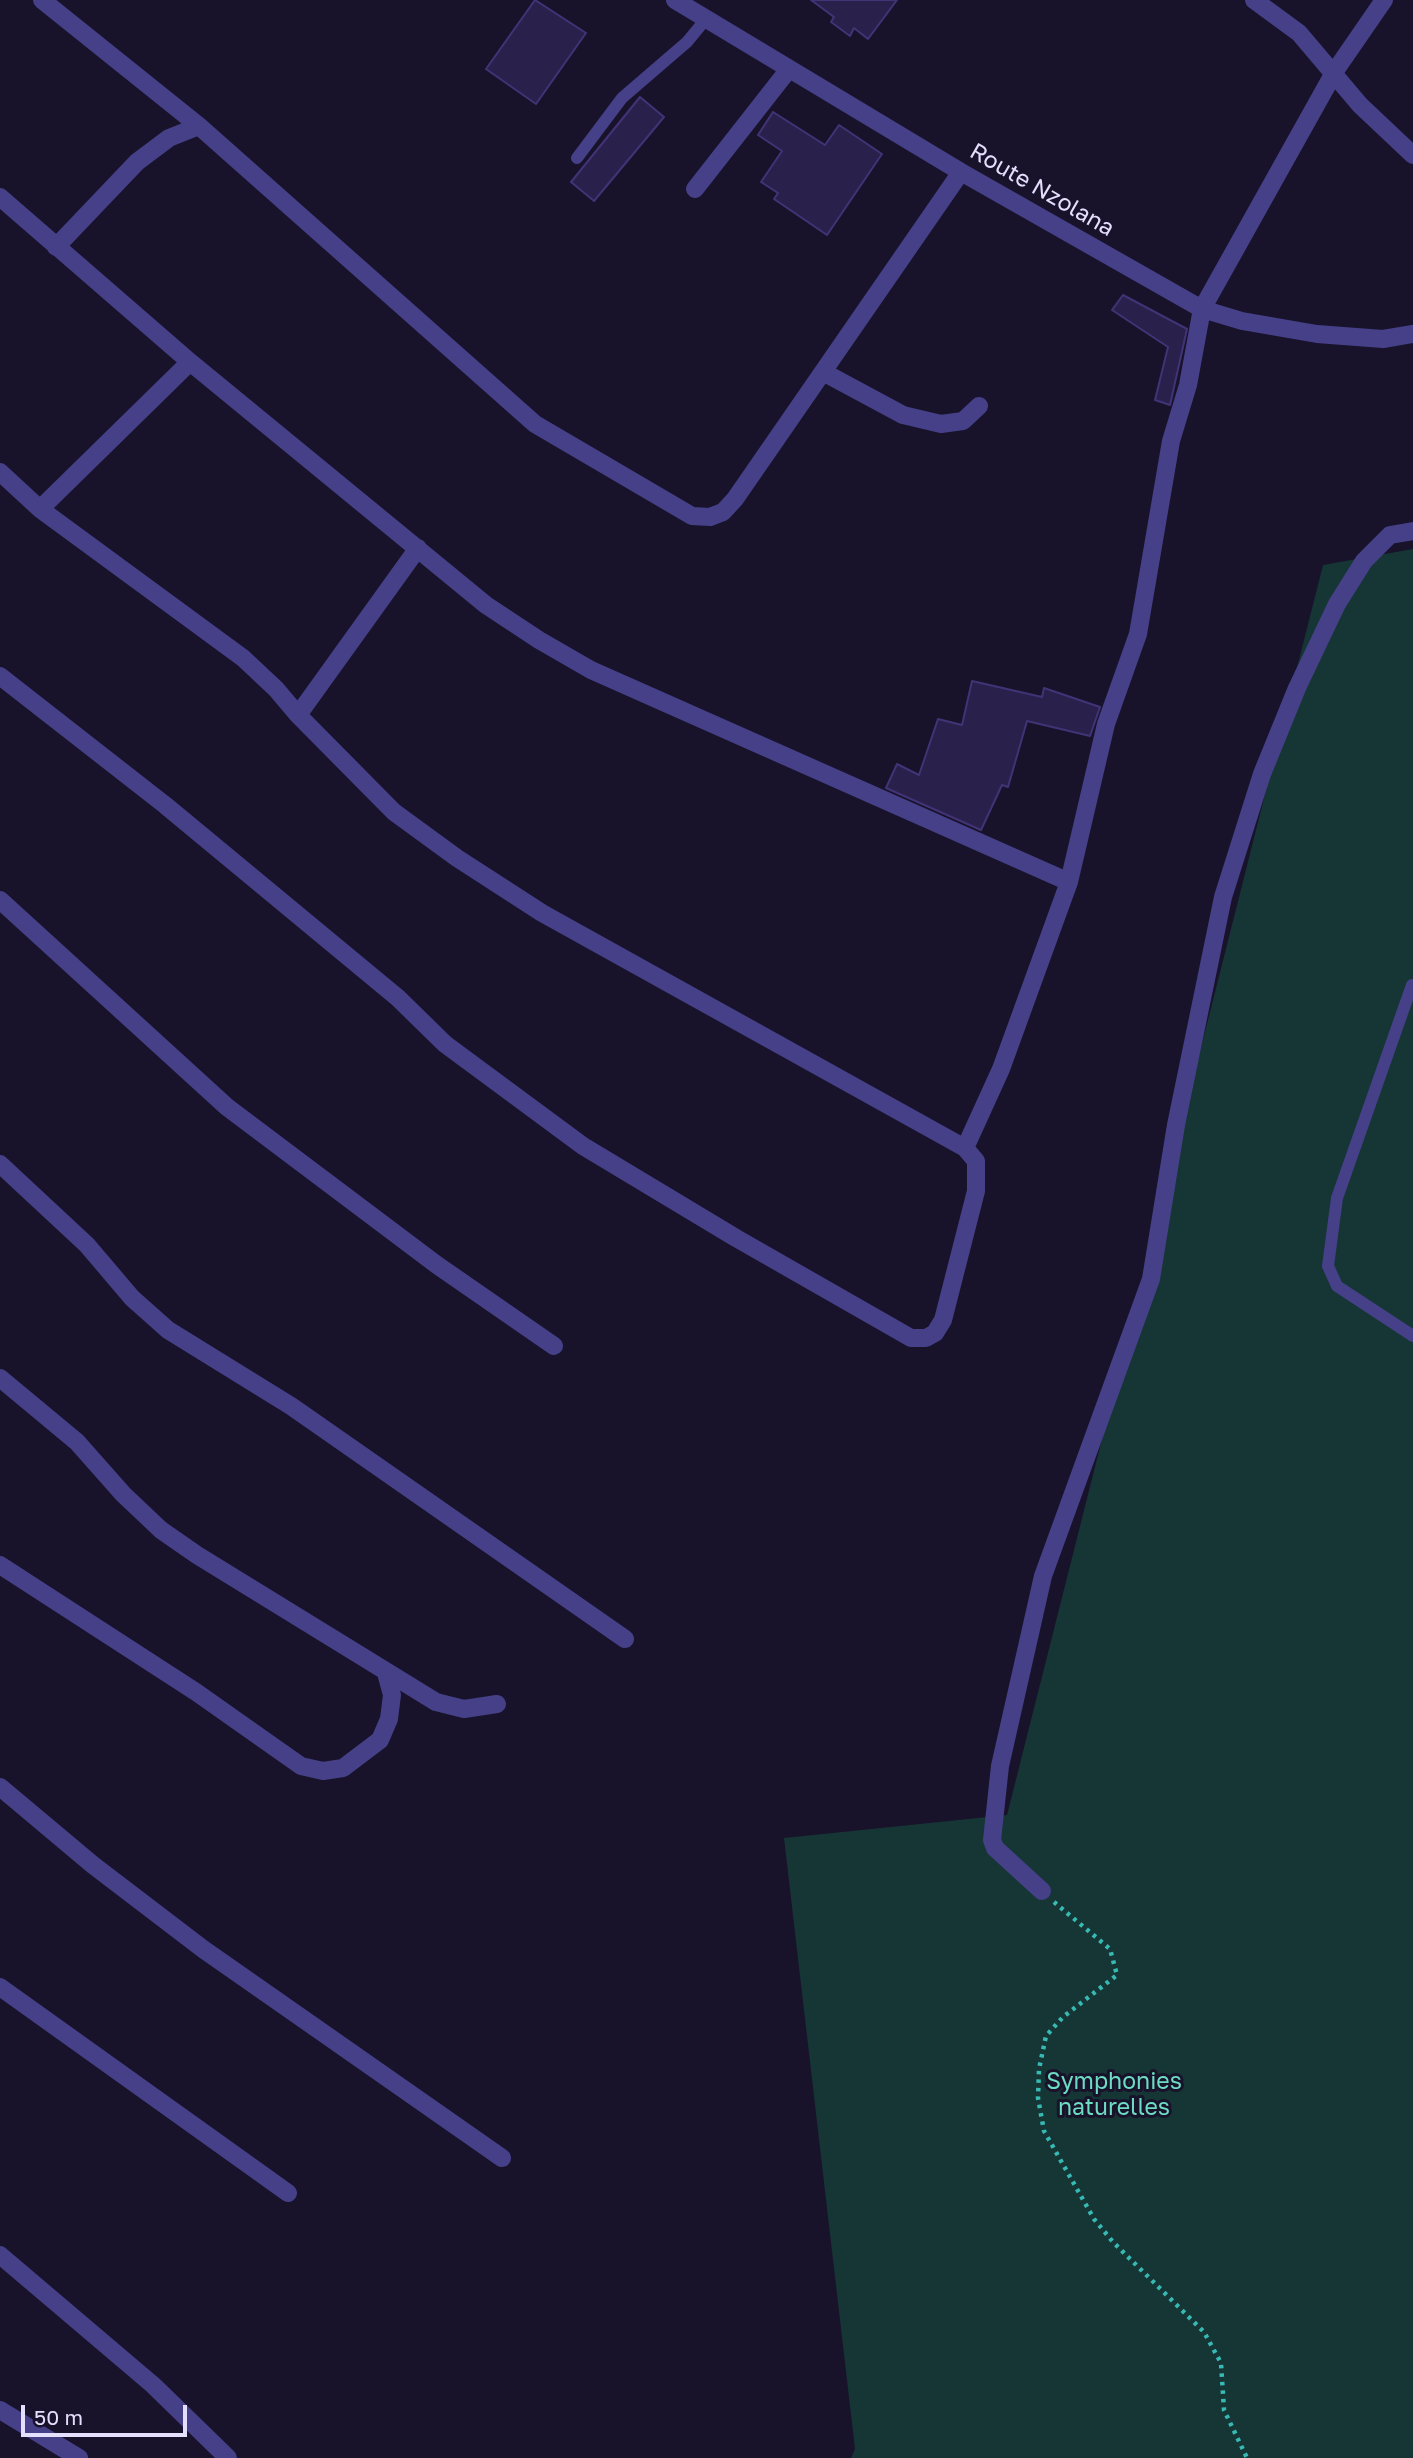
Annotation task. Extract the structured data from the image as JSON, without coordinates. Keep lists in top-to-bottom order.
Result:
{
  "streets": {
    "street": ["Route Nzolana"]
  },
  "parks": ["Symphonies naturelles"],
  "scale_bar": "50 m"
}
